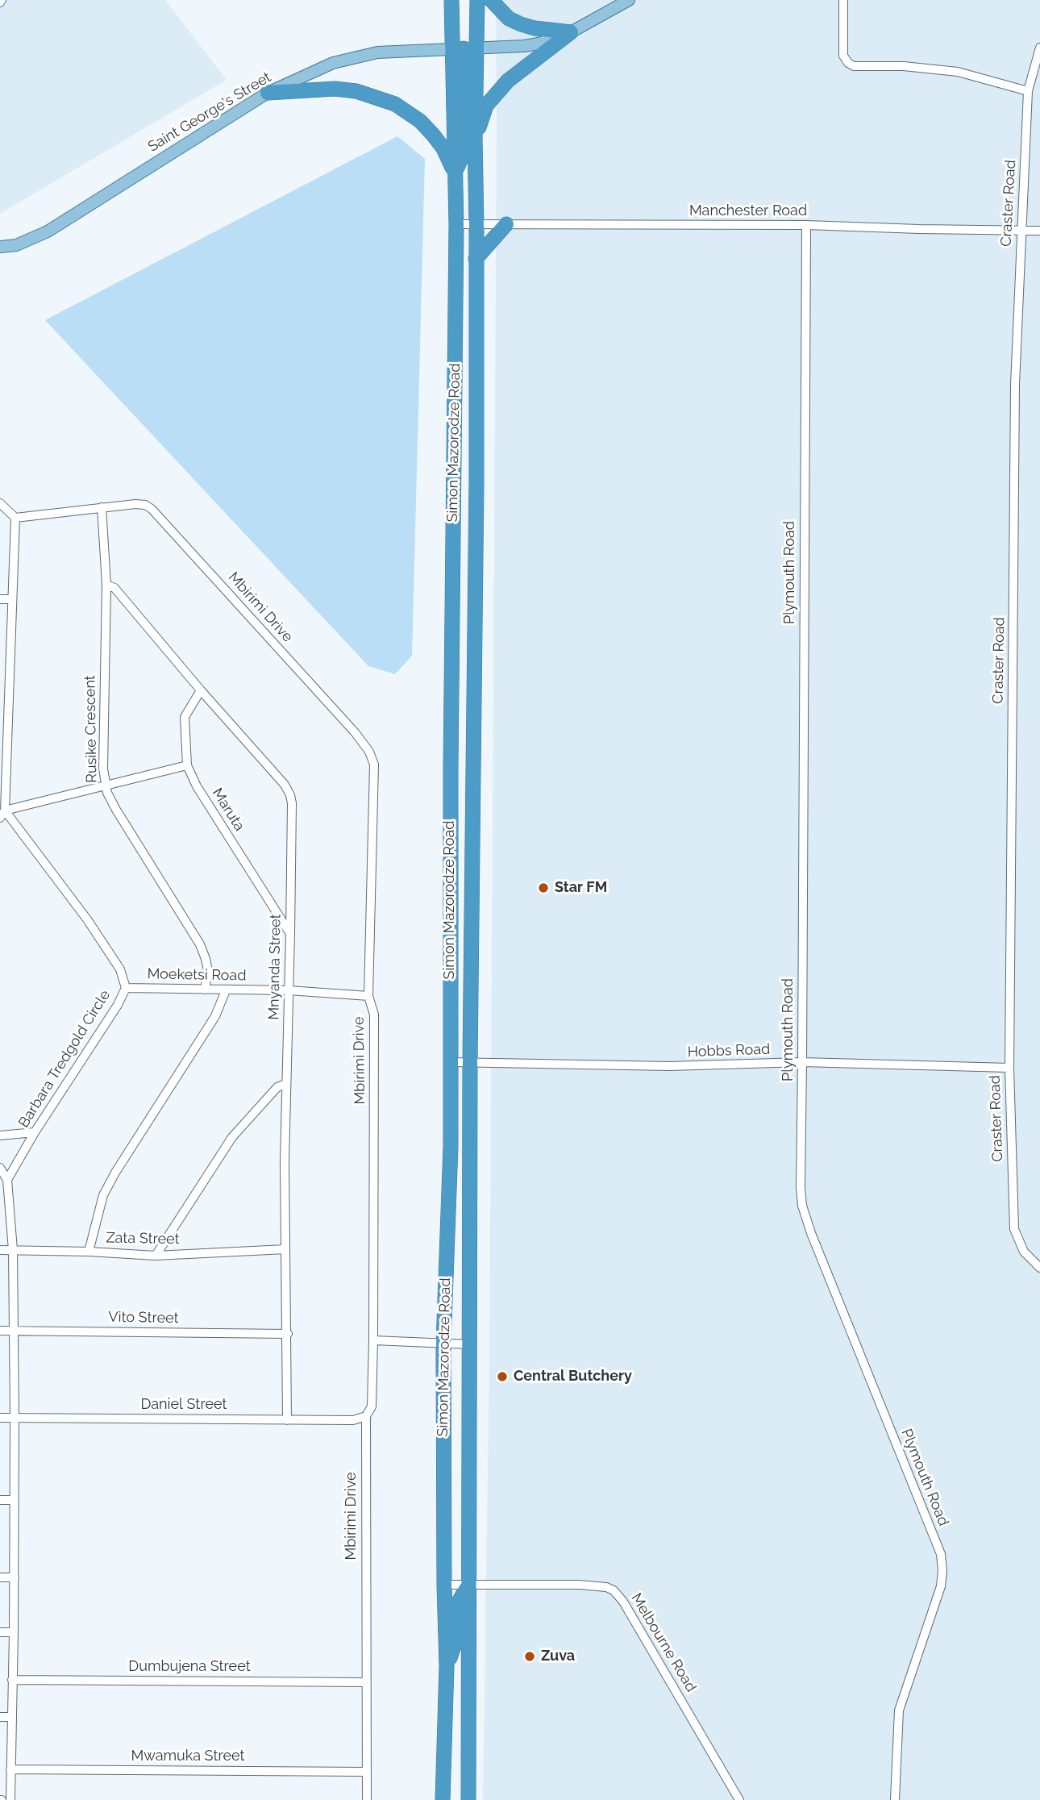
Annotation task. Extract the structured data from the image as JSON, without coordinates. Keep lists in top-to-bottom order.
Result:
{
  "streets": {
    "highway": ["Simon Mazorodze Road"],
    "main road": ["Saint George's Street"],
    "street": [
      "Craster Road",
      "Manchester Road",
      "Plymouth Road",
      "Mbirimi Drive",
      "Rusike Crescent",
      "Maruta",
      "Mnyanda Street",
      "Moeketsi Road",
      "Hobbs Road",
      "Barbara Tredgold Circle",
      "Zata Street",
      "Vito Street",
      "Daniel Street",
      "Melbourne Road",
      "Dumbujena Street",
      "Mwamuka Street"
    ]
  },
  "crossings": [
    ["Saint George's Street", "Simon Mazorodze Road"],
    ["Craster Road", "Manchester Road"],
    ["Craster Road", "Hobbs Road"],
    ["Manchester Road", "Simon Mazorodze Road"],
    ["Manchester Road", "Plymouth Road"],
    ["Simon Mazorodze Road", "Hobbs Road"],
    ["Simon Mazorodze Road", "Melbourne Road"],
    ["Plymouth Road", "Hobbs Road"],
    ["Mbirimi Drive", "Rusike Crescent"],
    ["Mbirimi Drive", "Moeketsi Road"],
    ["Mbirimi Drive", "Daniel Street"],
    ["Mbirimi Drive", "Dumbujena Street"],
    ["Mbirimi Drive", "Mwamuka Street"],
    ["Rusike Crescent", "Mnyanda Street"],
    ["Rusike Crescent", "Moeketsi Road"],
    ["Maruta", "Mnyanda Street"],
    ["Mnyanda Street", "Moeketsi Road"],
    ["Mnyanda Street", "Zata Street"],
    ["Mnyanda Street", "Vito Street"],
    ["Mnyanda Street", "Daniel Street"],
    ["Moeketsi Road", "Barbara Tredgold Circle"]
  ],
  "places": ["Star FM", "Central Butchery", "Zuva"]
}
